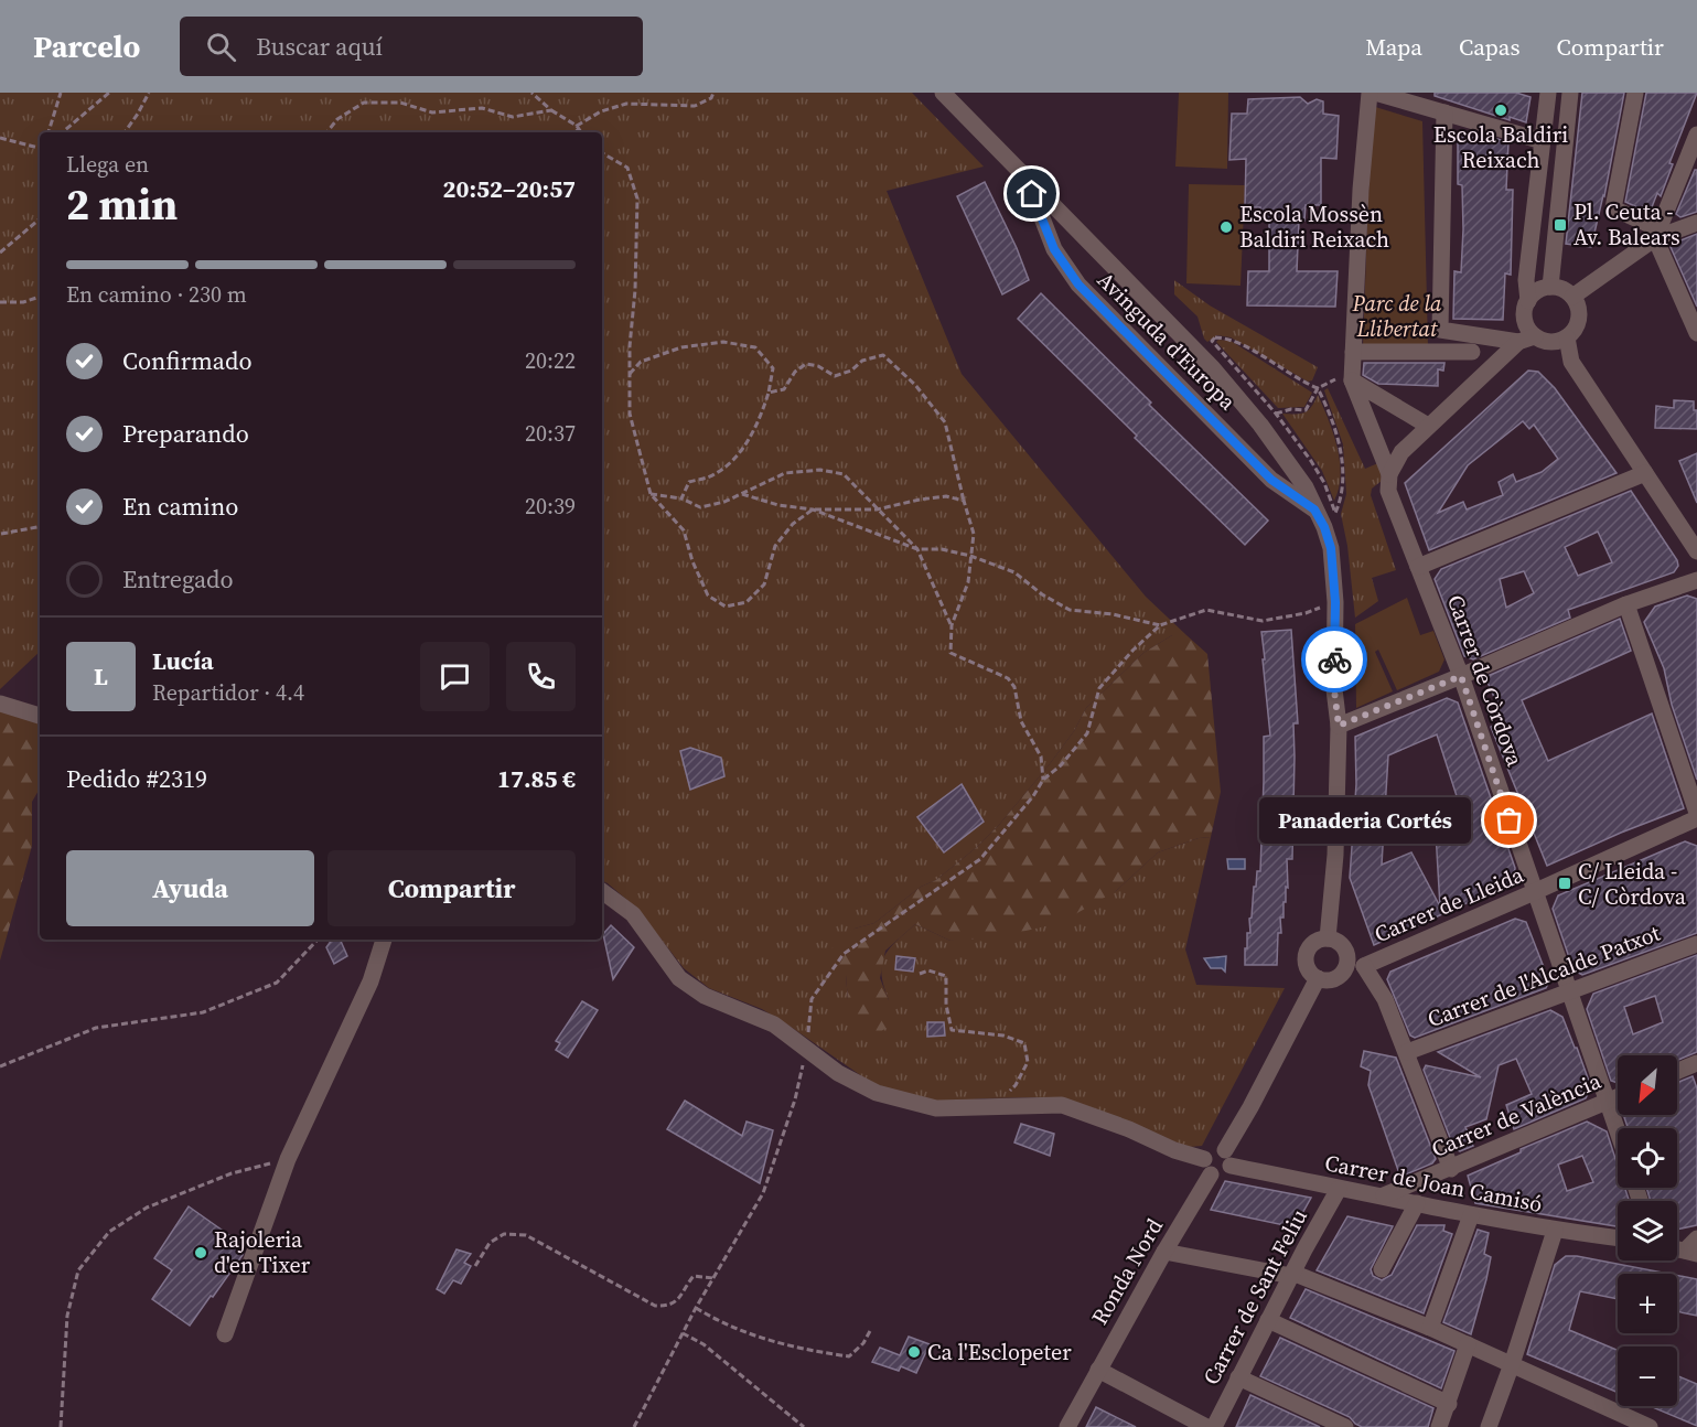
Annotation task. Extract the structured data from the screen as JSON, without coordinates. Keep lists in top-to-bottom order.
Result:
{
  "streets": {
    "street": [
      "Avinguda d'Europa",
      "Carrer de Còrdova",
      "Carrer de Lleida",
      "Carrer de l'Alcalde Patxot",
      "Carrer de València",
      "Carrer de Joan Camisó",
      "Ronda Nord",
      "Carrer de Sant Feliu"
    ]
  },
  "crossings": [
    ["Avinguda d'Europa", "Carrer de Lleida"],
    ["Carrer de Còrdova", "Carrer de Lleida"],
    ["Carrer de Còrdova", "Carrer de l'Alcalde Patxot"],
    ["Carrer de Còrdova", "Carrer de València"],
    ["Carrer de València", "Carrer de Joan Camisó"],
    ["Carrer de Joan Camisó", "Carrer de Sant Feliu"]
  ],
  "parks": ["Parc de la Llibertat"],
  "places": {
    "other": [
      "Escola Baldiri Reixach",
      "Escola Mossèn Baldiri Reixach",
      "Panaderia Cortés",
      "Rajoleria d'en Tixer",
      "Ca l'Esclopeter"
    ],
    "transit": ["Pl. Ceuta - Av. Balears", "C/ Lleida - C/ Còrdova"]
  },
  "north": "bottom left",
  "page": {
    "header": "Parcelo",
    "search": "Buscar aquí",
    "nav": ["Mapa", "Capas", "Compartir"],
    "heading": ["2 min", "Llega en", "20:52–20:57"],
    "panel": [
      "Lucía",
      "Repartidor · 4.4",
      "Pedido #2319",
      "17.85 €"
    ],
    "bar": "En camino · 230 m",
    "list": [
      ["Confirmado", "20:22"],
      ["Preparando", "20:37"],
      ["En camino", "20:39"],
      "Entregado"
    ],
    "round": "L",
    "bubble": "Panaderia Cortés",
    "buttons": ["Ayuda", "Compartir"],
    "map_buttons": ["+", "−"]
  }
}
